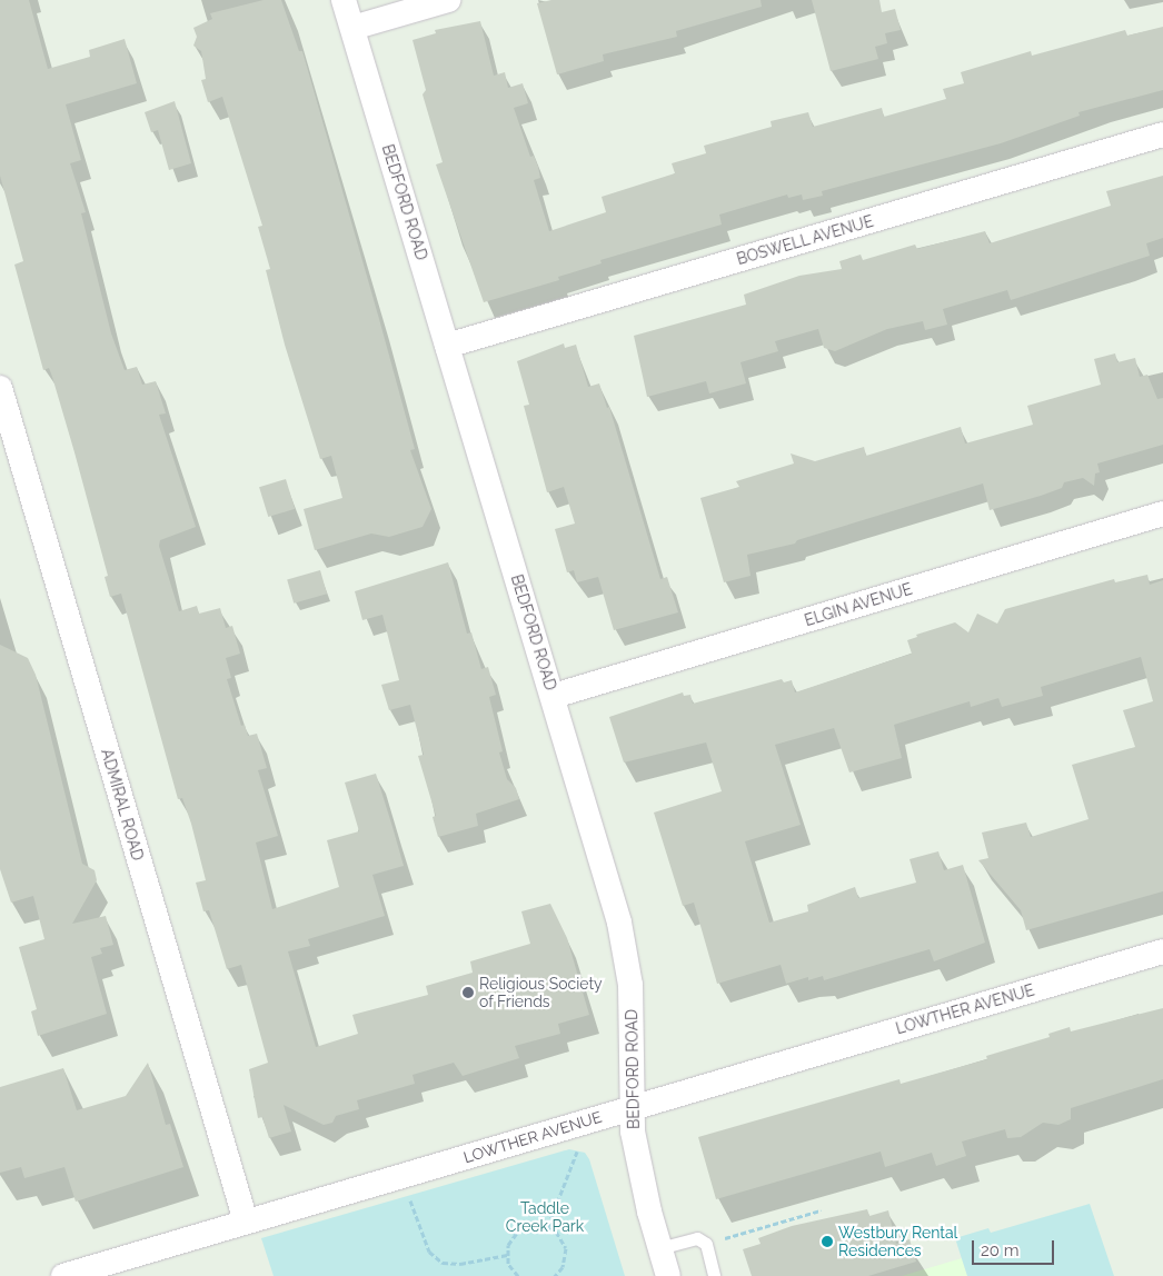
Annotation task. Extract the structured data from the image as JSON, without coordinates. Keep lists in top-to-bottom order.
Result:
{
  "streets": {
    "street": [
      "BEDFORD ROAD",
      "BOSWELL AVENUE",
      "ELGIN AVENUE",
      "ADMIRAL ROAD",
      "LOWTHER AVENUE"
    ]
  },
  "crossings": [
    ["BEDFORD ROAD", "BOSWELL AVENUE"],
    ["BEDFORD ROAD", "ELGIN AVENUE"],
    ["BEDFORD ROAD", "LOWTHER AVENUE"],
    ["ADMIRAL ROAD", "LOWTHER AVENUE"]
  ],
  "parks": ["Taddle Creek Park"],
  "places": ["Religious Society of Friends", "Westbury Rental Residences"],
  "scale_bar": "20 m"
}
